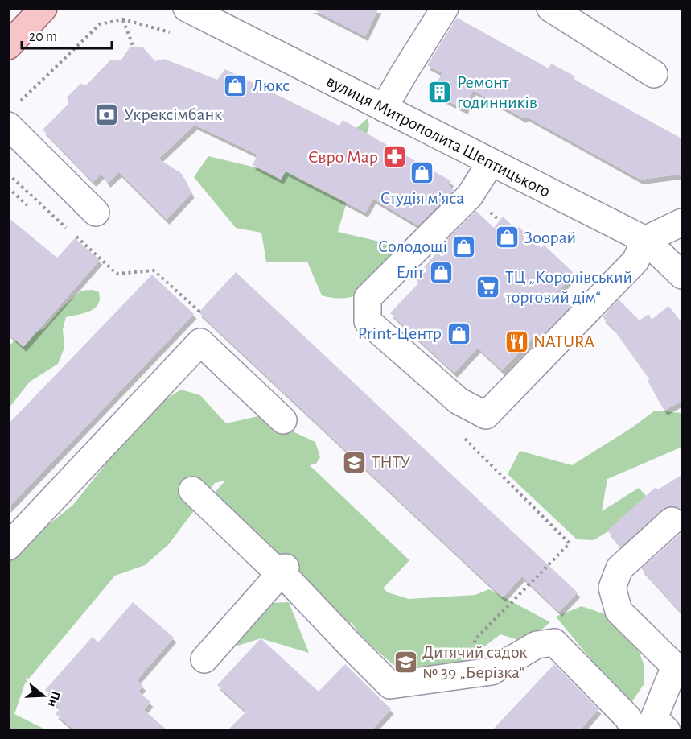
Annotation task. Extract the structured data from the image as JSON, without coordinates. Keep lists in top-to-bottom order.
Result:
{
  "streets": {
    "street": ["вулиця Митрополита Шептицького"]
  },
  "places": {
    "shop": [
      "Люкс",
      "Студія мʼяса",
      "Зоорай",
      "Солодощі",
      "Еліт",
      "Print-Центр"
    ],
    "building": ["Ремонт годинників"],
    "bank": ["Укрексімбанк"],
    "pharmacy": ["Євро Мар"],
    "supermarket": ["ТЦ „Королівський торговий дім“"],
    "restaurant": ["NATURA"],
    "school or university": ["ТНТУ", "Дитячий садок № 39 „Берізка“"]
  },
  "scale_bar": "20 m",
  "north": "right"
}
